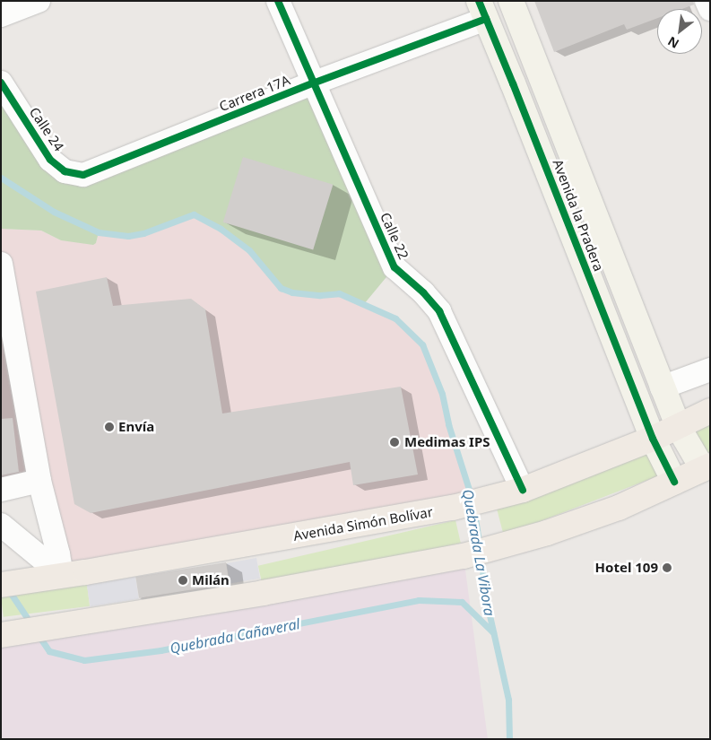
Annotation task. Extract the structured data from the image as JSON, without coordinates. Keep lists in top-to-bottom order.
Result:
{
  "streets": {
    "main road": ["Avenida Simón Bolívar"],
    "street": [
      "Carrera 17A",
      "Calle 24",
      "Avenida la Pradera",
      "Calle 22"
    ]
  },
  "crossings": [
    ["Carrera 17A", "Calle 24"],
    ["Carrera 17A", "Avenida la Pradera"],
    ["Carrera 17A", "Calle 22"],
    ["Avenida la Pradera", "Avenida Simón Bolívar"],
    ["Calle 22", "Avenida Simón Bolívar"]
  ],
  "water": ["Quebrada La Vibora", "Quebrada Cañaveral"],
  "places": [
    "Envía",
    "Medimas IPS",
    "Hotel 109",
    "Milán"
  ],
  "north": "bottom left"
}
